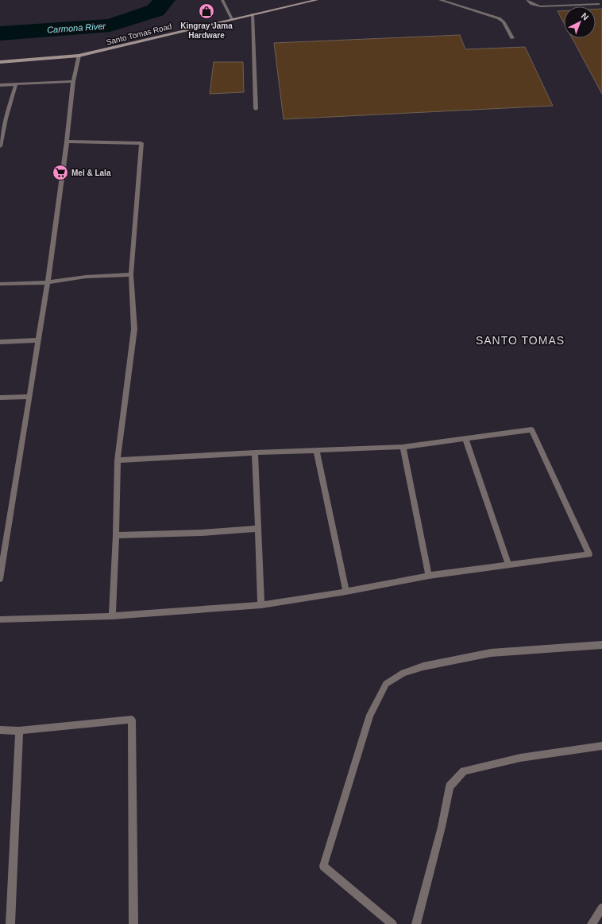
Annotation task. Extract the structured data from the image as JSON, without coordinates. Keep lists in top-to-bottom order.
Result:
{
  "streets": {
    "street": ["Santo Tomas Road"]
  },
  "districts": ["SANTO TOMAS"],
  "water": ["Carmona River"],
  "places": {
    "shop": ["Kingray Jama Hardware"],
    "supermarket": ["Mel & Lala"]
  },
  "north": "top right"
}
